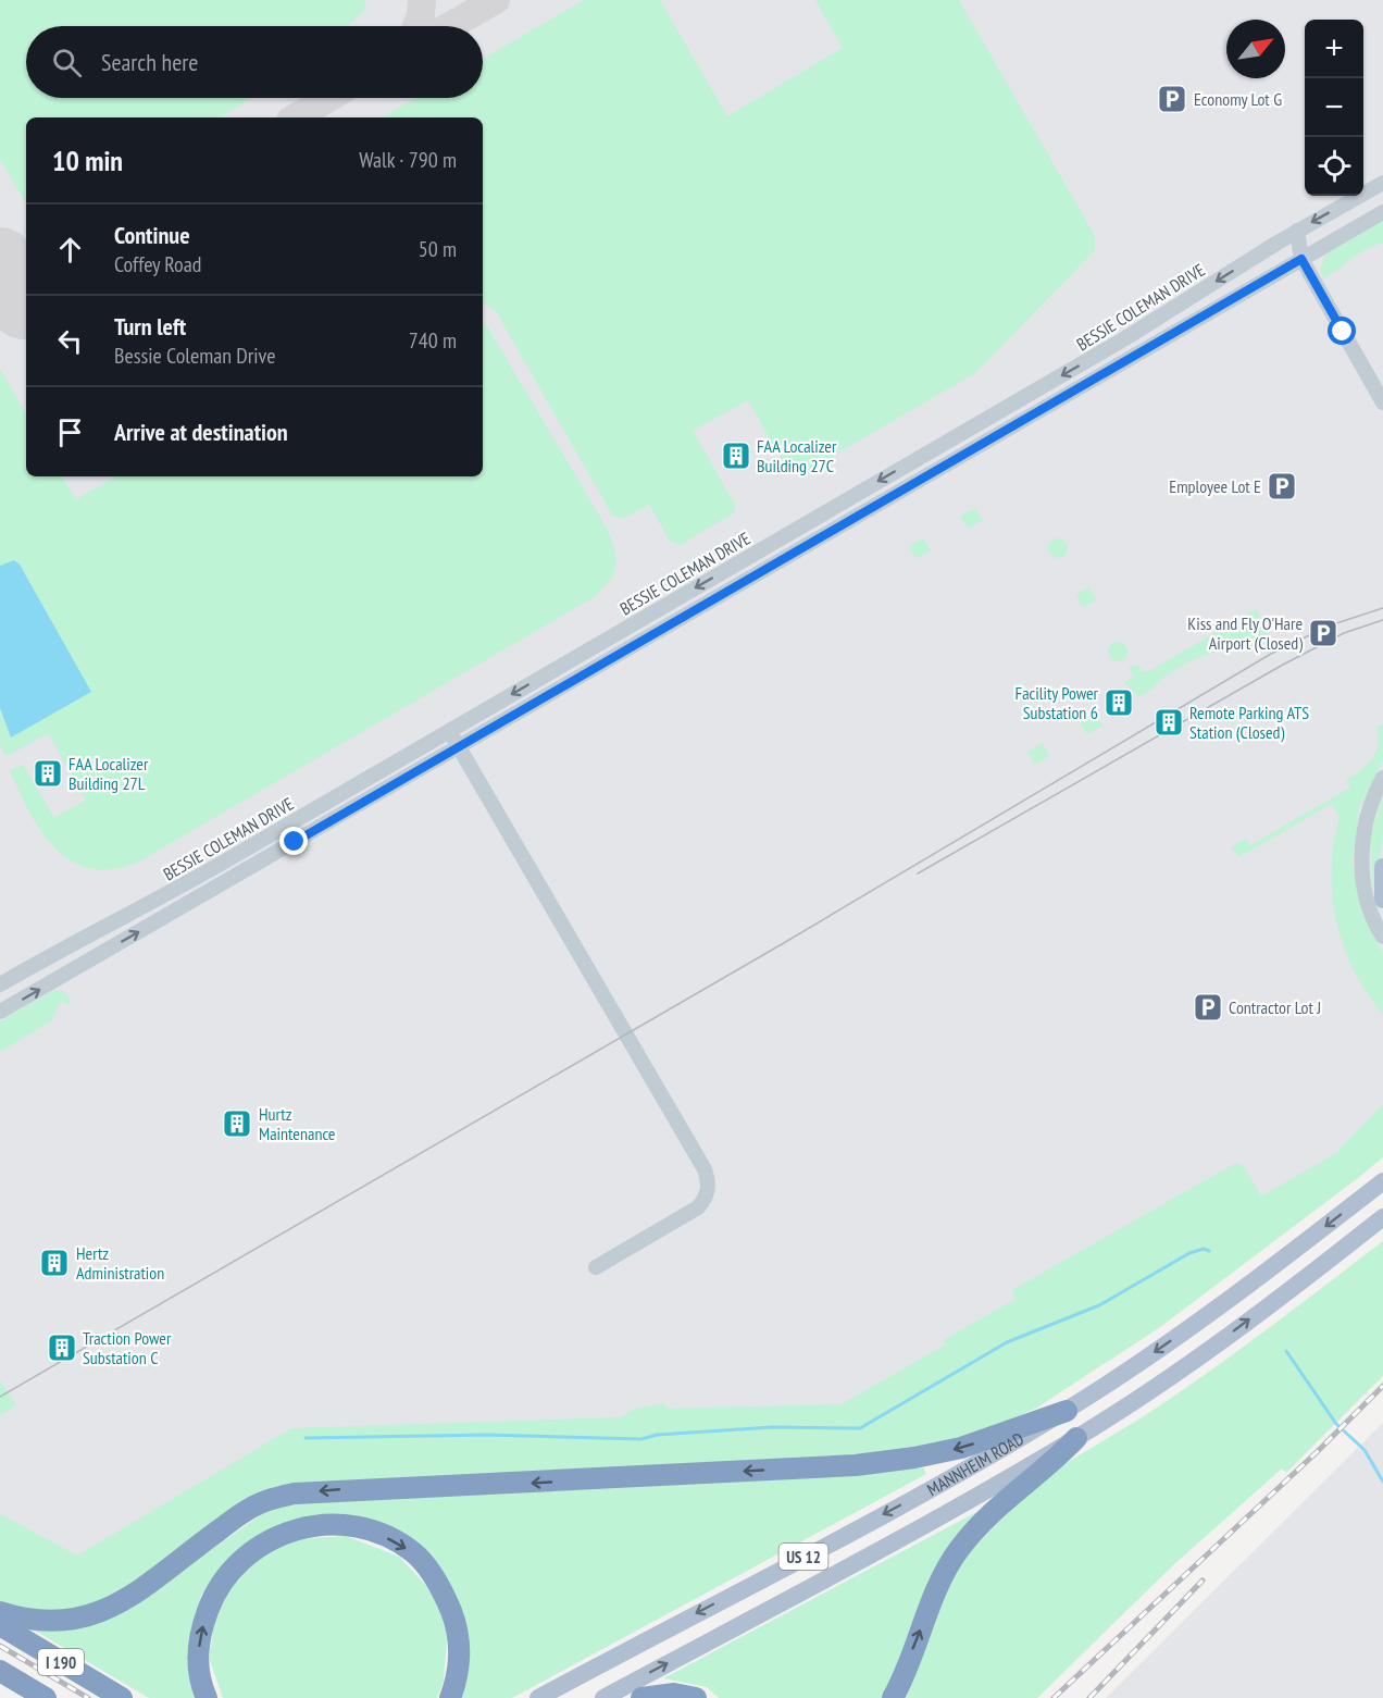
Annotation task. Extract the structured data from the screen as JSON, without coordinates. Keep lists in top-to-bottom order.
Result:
{
  "streets": {
    "highway": ["I 190"],
    "main road": ["MANNHEIM ROAD", "US 12"],
    "street": ["BESSIE COLEMAN DRIVE"]
  },
  "places": {
    "parking": [
      "Economy Lot G",
      "Employee Lot E",
      "Kiss and Fly O'Hare Airport (Closed)",
      "Contractor Lot J"
    ],
    "building": [
      "FAA Localizer Building 27C",
      "Facility Power Substation 6",
      "Remote Parking ATS Station (Closed)",
      "FAA Localizer Building 27L",
      "Hurtz Maintenance",
      "Hertz Administration",
      "Traction Power Substation C"
    ]
  },
  "north": "top right",
  "page": {
    "map_buttons": ["+", "−"],
    "search": "Search here",
    "heading": ["10 min", "Walk · 790 m"],
    "list": [
      ["Continue", "Coffey Road", "50 m"],
      ["Turn left", "Bessie Coleman Drive", "740 m"],
      "Arrive at destination"
    ]
  }
}
